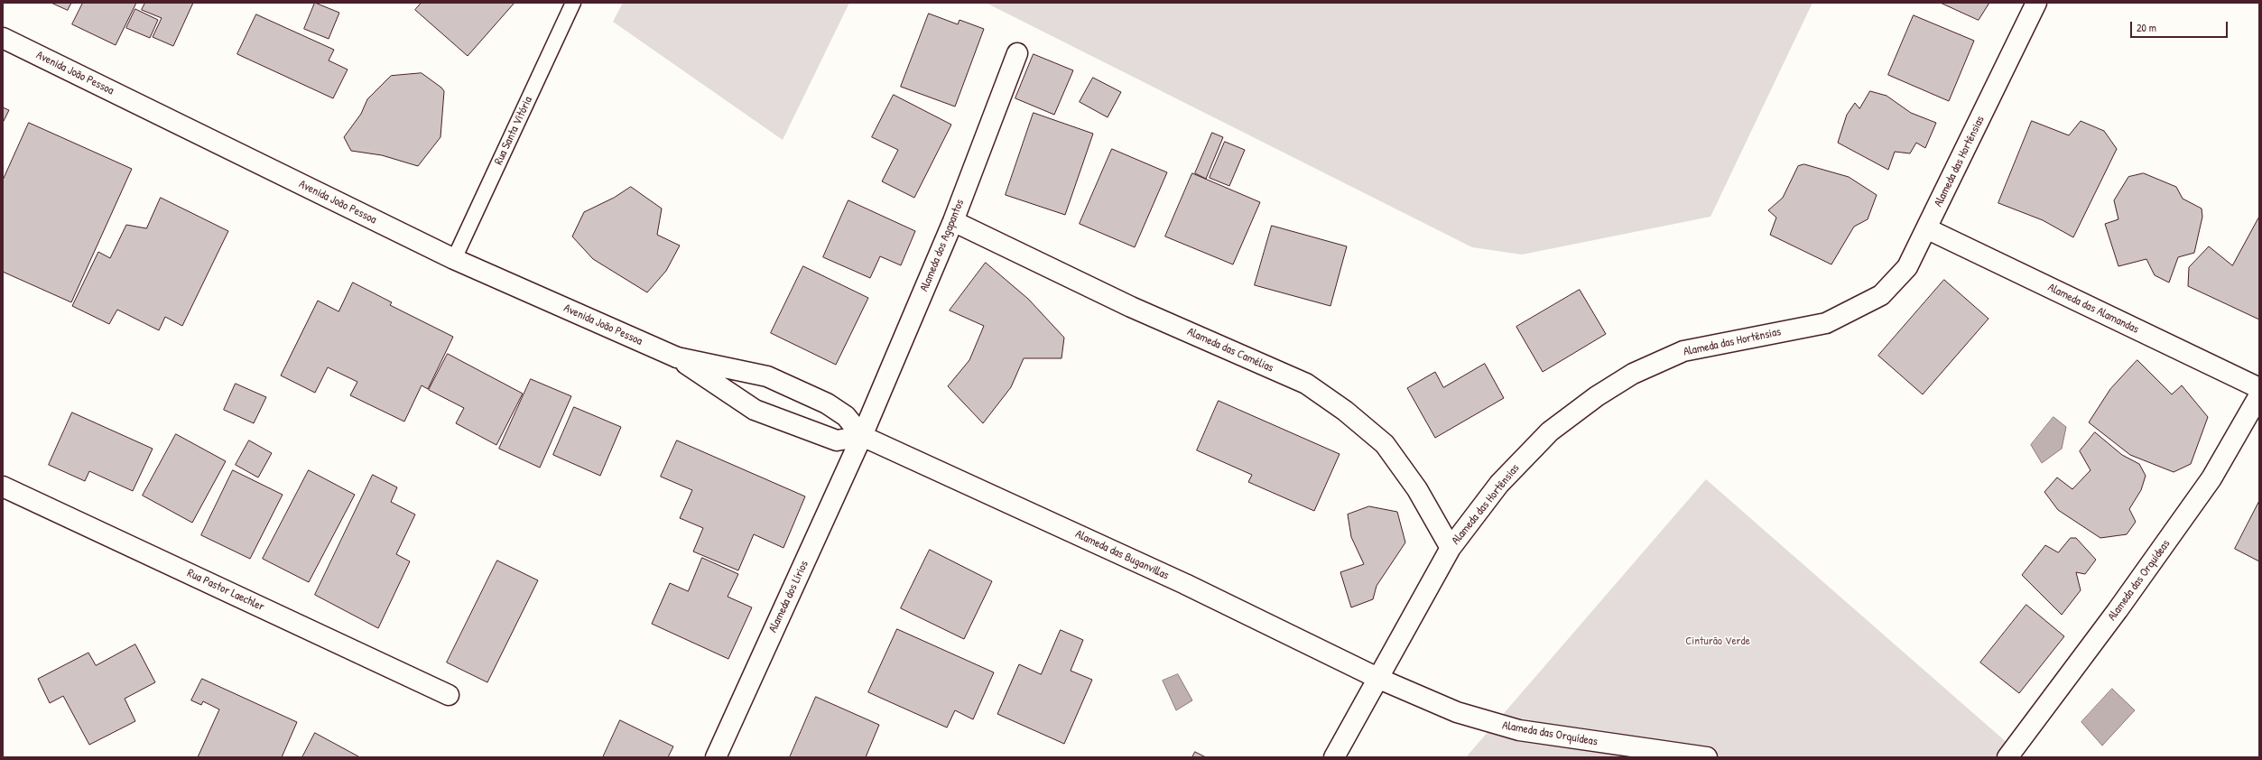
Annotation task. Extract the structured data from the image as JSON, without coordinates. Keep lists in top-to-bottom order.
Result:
{
  "streets": {
    "street": [
      "Avenida João Pessoa",
      "Alameda das Hortênsias",
      "Alameda dos Agapantos",
      "Alameda das Alamandas",
      "Alameda das Camélias",
      "Alameda das Buganvillas",
      "Alameda das Orquídeas",
      "Rua Pastor Laechler",
      "Alameda dos Lírios"
    ],
    "lane": ["Rua Santa Vitória"]
  },
  "crossings": [
    ["Avenida João Pessoa", "Rua Santa Vitória"],
    ["Avenida João Pessoa", "Alameda das Buganvillas"],
    ["Alameda das Hortênsias", "Alameda das Alamandas"],
    ["Alameda das Hortênsias", "Alameda das Camélias"],
    ["Alameda das Hortênsias", "Alameda das Buganvillas"],
    ["Alameda das Hortênsias", "Alameda das Orquídeas"],
    ["Alameda dos Agapantos", "Alameda das Camélias"],
    ["Alameda dos Agapantos", "Alameda das Buganvillas"],
    ["Alameda dos Agapantos", "Alameda dos Lírios"],
    ["Alameda das Buganvillas", "Alameda das Orquídeas"],
    ["Alameda das Buganvillas", "Alameda dos Lírios"]
  ],
  "parks": ["Cinturão Verde"],
  "scale_bar": "20 m"
}
